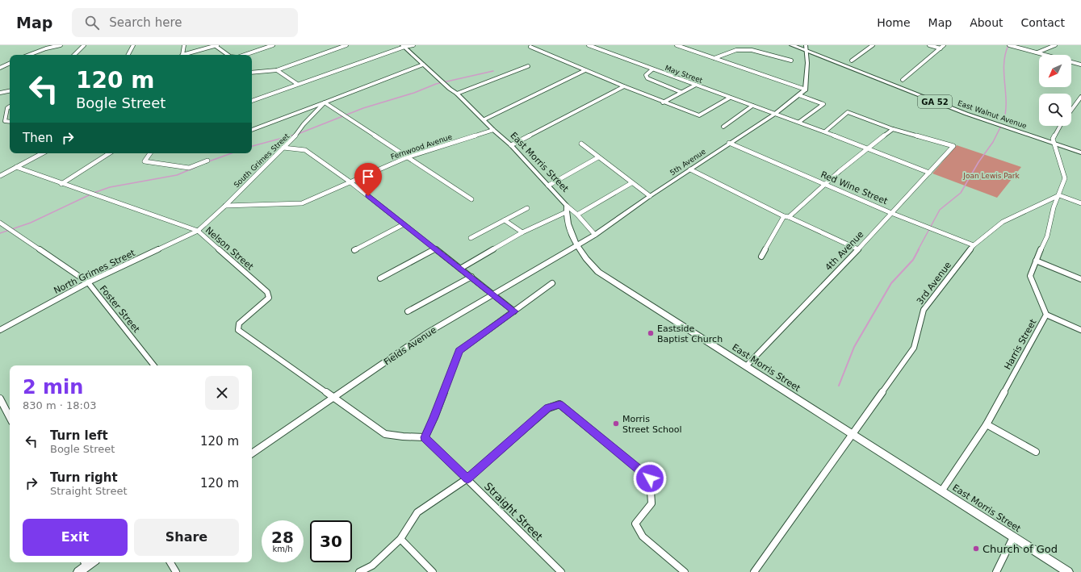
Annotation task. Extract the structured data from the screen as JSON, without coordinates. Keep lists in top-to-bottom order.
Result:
{
  "streets": {
    "main road": [
      "GA 52",
      "East Walnut Avenue",
      "East Morris Street",
      "5th Avenue",
      "Fields Avenue"
    ],
    "street": [
      "May Street",
      "Fernwood Avenue",
      "South Grimes Street",
      "Red Wine Street",
      "Nelson Street",
      "4th Avenue",
      "North Grimes Street",
      "3rd Avenue",
      "Foster Street",
      "Harris Street",
      "Straight Street"
    ]
  },
  "crossings": [
    ["May Street", "5th Avenue"],
    ["May Street", "4th Avenue"],
    ["East Walnut Avenue", "Harris Street"],
    ["Fernwood Avenue", "South Grimes Street"],
    ["Fernwood Avenue", "East Morris Street"],
    ["South Grimes Street", "East Morris Street"],
    ["South Grimes Street", "Nelson Street"],
    ["South Grimes Street", "North Grimes Street"],
    ["East Morris Street", "5th Avenue"],
    ["East Morris Street", "4th Avenue"],
    ["East Morris Street", "3rd Avenue"],
    ["East Morris Street", "Harris Street"],
    ["East Morris Street", "Fields Avenue"],
    ["5th Avenue", "Red Wine Street"],
    ["5th Avenue", "Fields Avenue"],
    ["Red Wine Street", "4th Avenue"],
    ["Red Wine Street", "3rd Avenue"],
    ["Nelson Street", "North Grimes Street"],
    ["Nelson Street", "Fields Avenue"],
    ["North Grimes Street", "Foster Street"],
    ["3rd Avenue", "Harris Street"]
  ],
  "parks": ["Joan Lewis Park"],
  "places": ["Eastside Baptist Church", "Morris Street School", "Church of God"],
  "north": "bottom left",
  "page": {
    "header": "Map",
    "search": "Search here",
    "nav": [
      "Home",
      "Map",
      "About",
      "Contact"
    ],
    "turn": ["120 m", "Bogle Street"],
    "then": "Then",
    "heading": ["2 min", "830 m · 18:03"],
    "list": [
      {
        "name": "Turn left",
        "note": "Bogle Street",
        "value": "120 m"
      },
      {
        "name": "Turn right",
        "note": "Straight Street",
        "value": "120 m"
      }
    ],
    "buttons": ["Exit", "Share"],
    "speed": "28 km/h",
    "limit": "30"
  }
}
